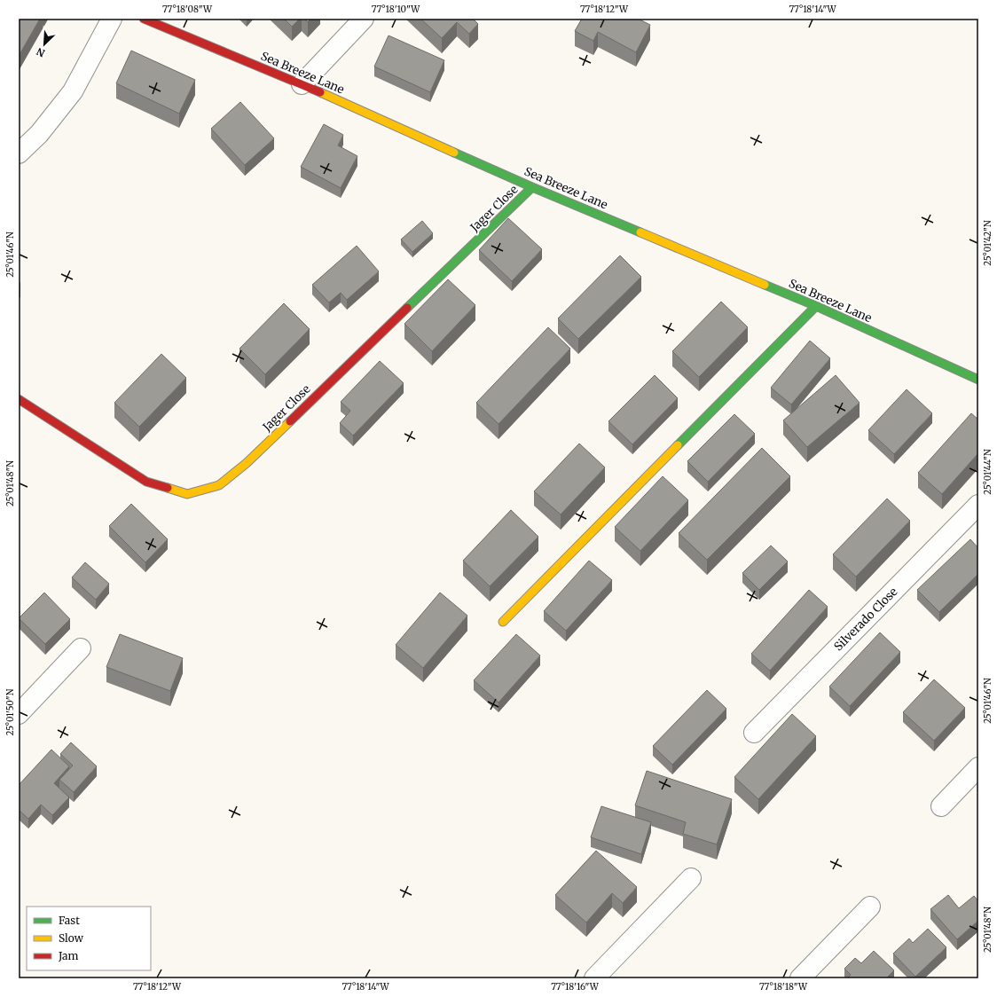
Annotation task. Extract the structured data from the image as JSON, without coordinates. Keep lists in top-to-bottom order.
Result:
{
  "streets": {
    "street": ["Sea Breeze Lane", "Jager Close", "Silverado Close"]
  },
  "crossings": [
    ["Sea Breeze Lane", "Jager Close"]
  ],
  "legend": ["Fast", "Slow", "Jam"],
  "north": "bottom left",
  "coordinates": [
    "77°18'08\"W",
    "77°18'10\"W",
    "77°18'12\"W",
    "77°18'14\"W",
    "25°01'42\"N",
    "25°01'46\"N",
    "25°01'44\"N",
    "25°01'48\"N",
    "25°01'50\"N",
    "77°18'16\"W",
    "77°18'18\"W"
  ]
}
